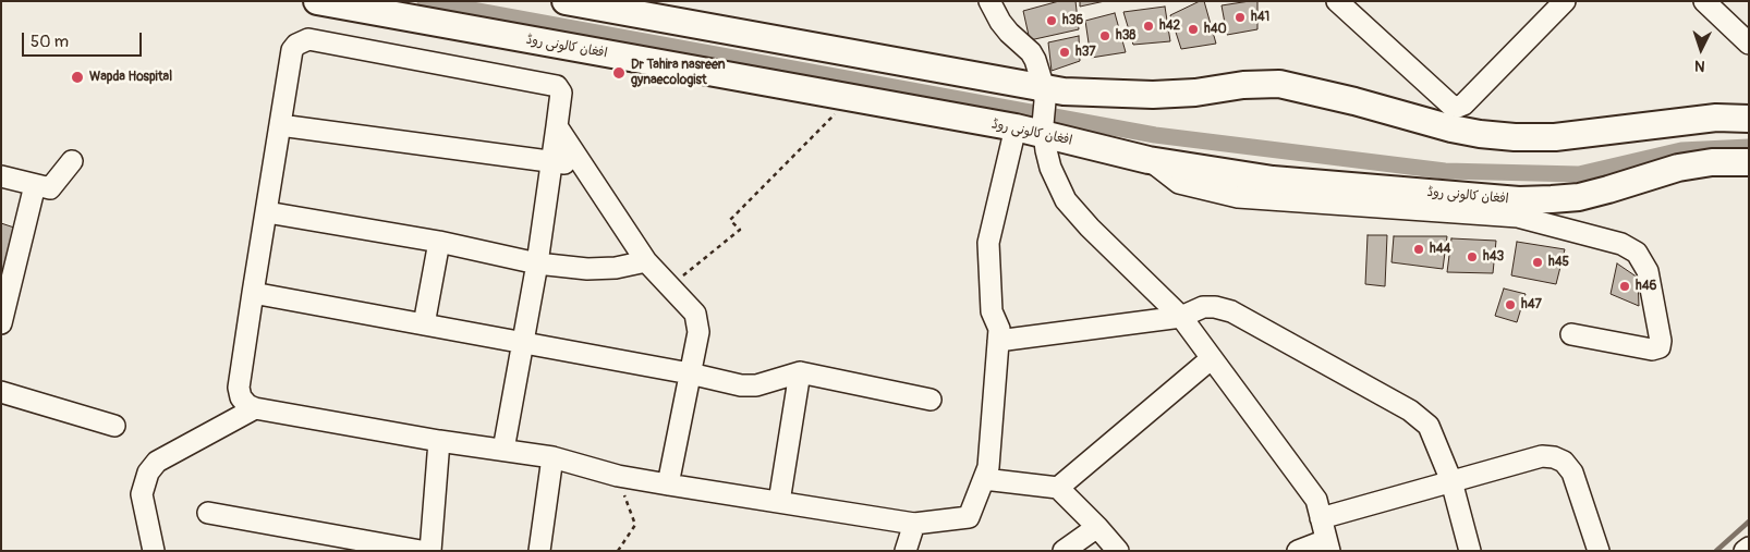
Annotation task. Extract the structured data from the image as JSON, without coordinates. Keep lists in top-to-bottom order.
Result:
{
  "streets": {
    "main road": ["افغان کالونی روڈ"]
  },
  "places": [
    "h41",
    "h36",
    "h42",
    "h40",
    "h38",
    "h37",
    "Dr Tahira nasreen gynaecologist",
    "Wapda Hospital",
    "h44",
    "h43",
    "h45",
    "h46",
    "h47"
  ],
  "scale_bar": "50 m",
  "north": "bottom"
}
